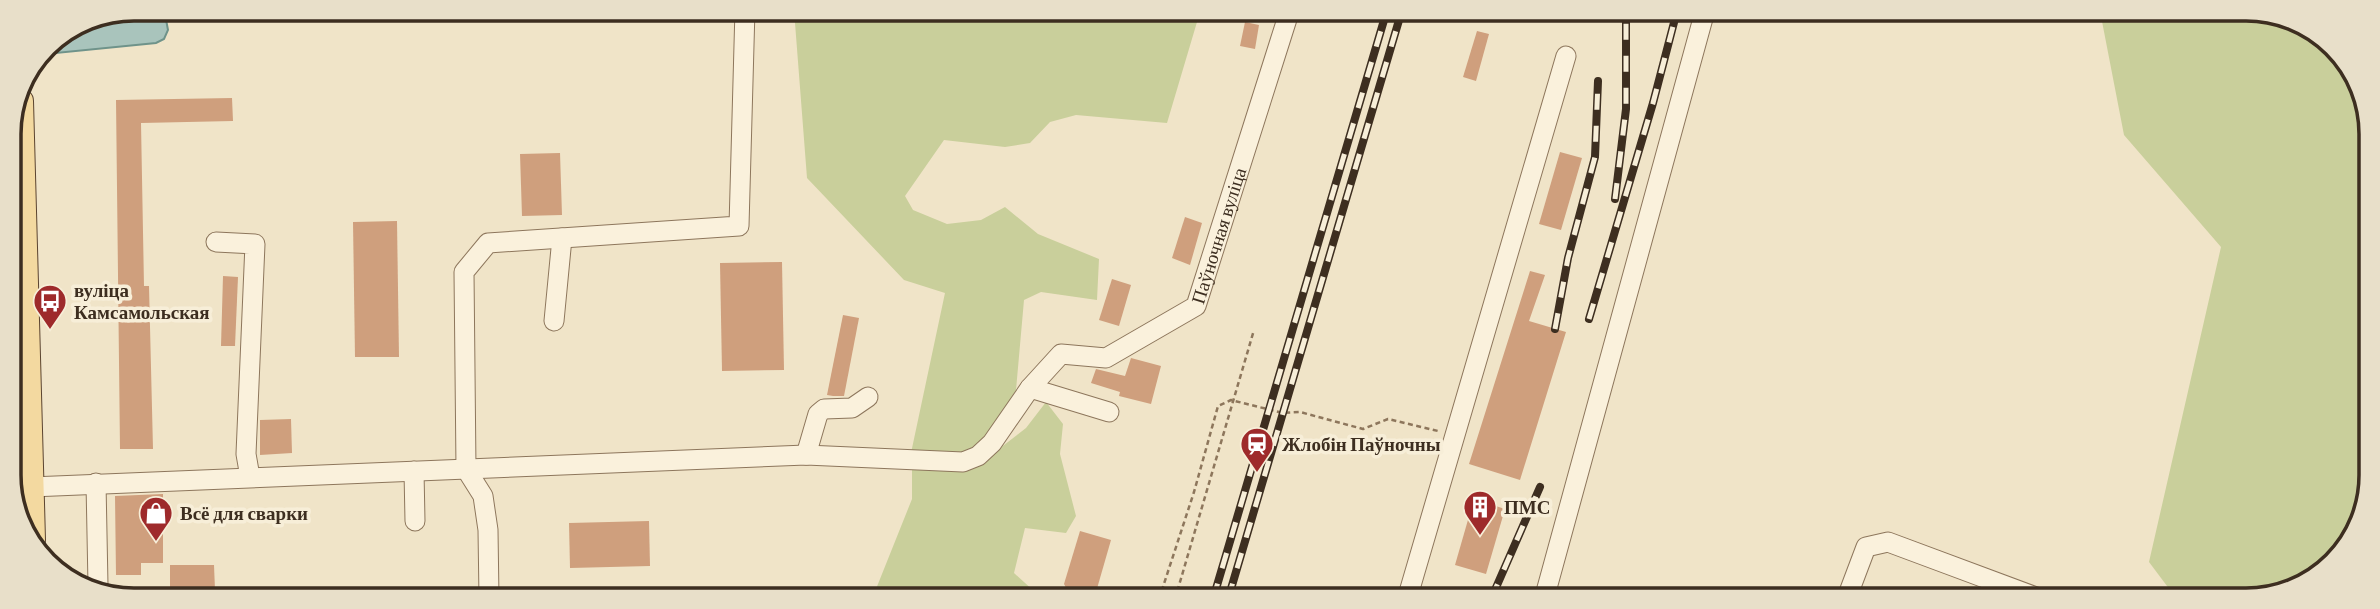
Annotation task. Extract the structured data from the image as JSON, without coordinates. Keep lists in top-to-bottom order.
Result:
{
  "streets": {
    "street": ["Паўночная вуліца"]
  },
  "places": {
    "bus stop": ["вуліца Камсамольская"],
    "station": ["Жлобін Паўночны"],
    "building": ["ПМС"],
    "shop": ["Всё для сварки"]
  }
}
